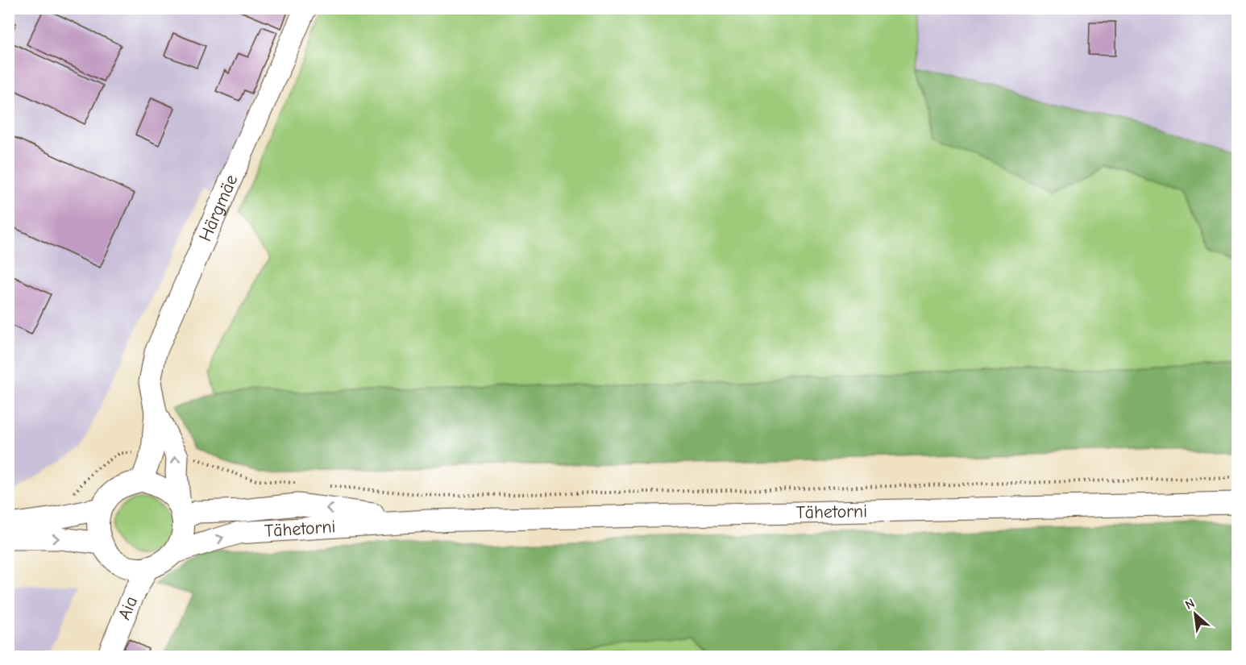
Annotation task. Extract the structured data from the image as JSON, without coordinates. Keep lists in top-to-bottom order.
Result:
{
  "streets": {
    "street": ["Härgmäe", "Tähetorni", "Aia"]
  },
  "crossings": [
    ["Härgmäe", "Tähetorni"],
    ["Härgmäe", "Aia"],
    ["Tähetorni", "Aia"]
  ],
  "north": "top left"
}
